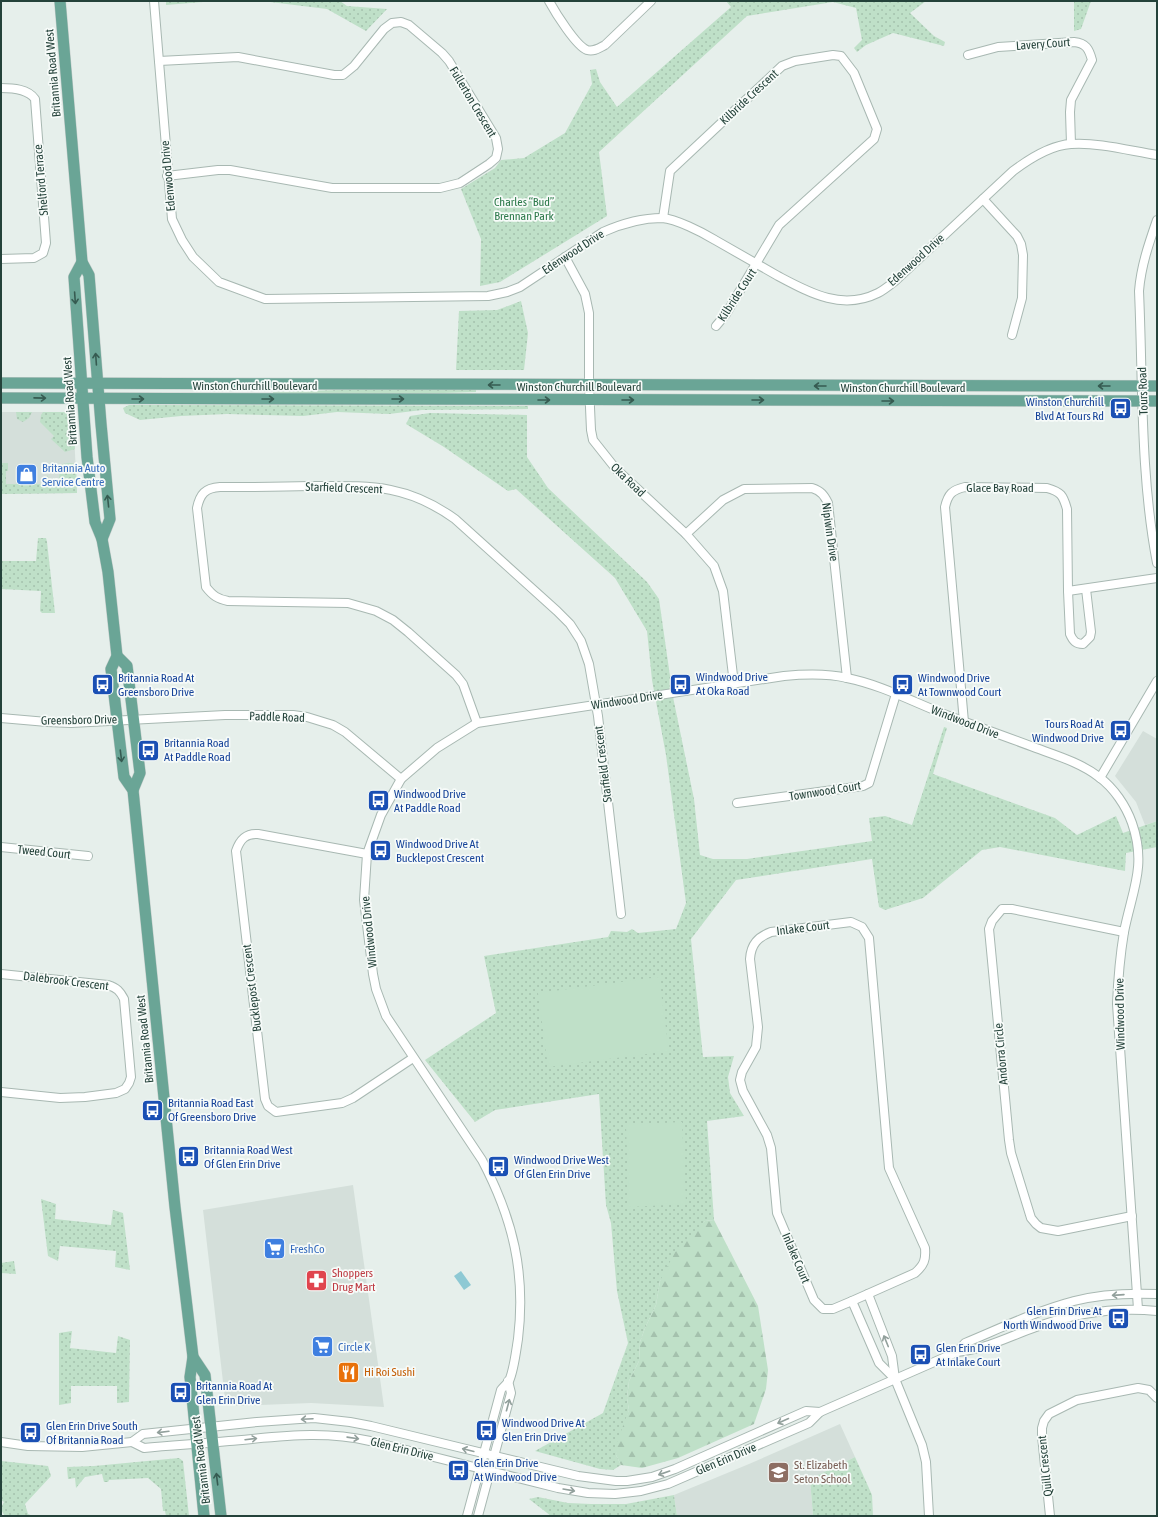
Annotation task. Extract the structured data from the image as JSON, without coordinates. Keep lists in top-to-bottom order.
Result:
{
  "streets": {
    "main road": ["Britannia Road West", "Winston Churchill Boulevard"],
    "street": [
      "Lavery Court",
      "Kilbride Crescent",
      "Fullerton Crescent",
      "Edenwood Drive",
      "Shelford Terrace",
      "Kilbride Court",
      "Tours Road",
      "Oka Road",
      "Starfield Crescent",
      "Glace Bay Road",
      "Nipiwin Drive",
      "Windwood Drive",
      "Paddle Road",
      "Greensboro Drive",
      "Townwood Court",
      "Tweed Court",
      "Inlake Court",
      "Dalebrook Crescent",
      "Bucklepost Crescent",
      "Andorra Circle",
      "Glen Erin Drive",
      "Quill Crescent"
    ]
  },
  "crossings": [
    ["Lavery Court", "Edenwood Drive"],
    ["Britannia Road West", "Winston Churchill Boulevard"],
    ["Britannia Road West", "Paddle Road"],
    ["Britannia Road West", "Greensboro Drive"],
    ["Britannia Road West", "Glen Erin Drive"],
    ["Kilbride Crescent", "Edenwood Drive"],
    ["Kilbride Crescent", "Kilbride Court"],
    ["Fullerton Crescent", "Edenwood Drive"],
    ["Edenwood Drive", "Kilbride Court"],
    ["Edenwood Drive", "Oka Road"],
    ["Winston Churchill Boulevard", "Tours Road"],
    ["Winston Churchill Boulevard", "Oka Road"],
    ["Oka Road", "Nipiwin Drive"],
    ["Oka Road", "Windwood Drive"],
    ["Starfield Crescent", "Windwood Drive"],
    ["Glace Bay Road", "Windwood Drive"],
    ["Nipiwin Drive", "Windwood Drive"],
    ["Windwood Drive", "Paddle Road"],
    ["Windwood Drive", "Townwood Court"],
    ["Windwood Drive", "Bucklepost Crescent"],
    ["Windwood Drive", "Andorra Circle"],
    ["Windwood Drive", "Glen Erin Drive"],
    ["Paddle Road", "Greensboro Drive"]
  ],
  "parks": ["Charles “Bud” Brennan Park"],
  "places": {
    "bus stop": [
      "Winston Churchill Blvd At Tours Rd",
      "Windwood Drive At Oka Road",
      "Britannia Road At Greensboro Drive",
      "Windwood Drive At Townwood Court",
      "Tours Road At Windwood Drive",
      "Britannia Road At Paddle Road",
      "Windwood Drive At Paddle Road",
      "Windwood Drive At Bucklepost Crescent",
      "Britannia Road East Of Greensboro Drive",
      "Britannia Road West Of Glen Erin Drive",
      "Windwood Drive West Of Glen Erin Drive",
      "Glen Erin Drive At North Windwood Drive",
      "Glen Erin Drive At Inlake Court",
      "Britannia Road At Glen Erin Drive",
      "Windwood Drive At Glen Erin Drive",
      "Glen Erin Drive South Of Britannia Road",
      "Glen Erin Drive At Windwood Drive"
    ],
    "shop": ["Britannia Auto Service Centre"],
    "supermarket": ["FreshCo", "Circle K"],
    "pharmacy": ["Shoppers Drug Mart"],
    "restaurant": ["Hi Roi Sushi"],
    "school or university": ["St. Elizabeth Seton School"]
  }
}
